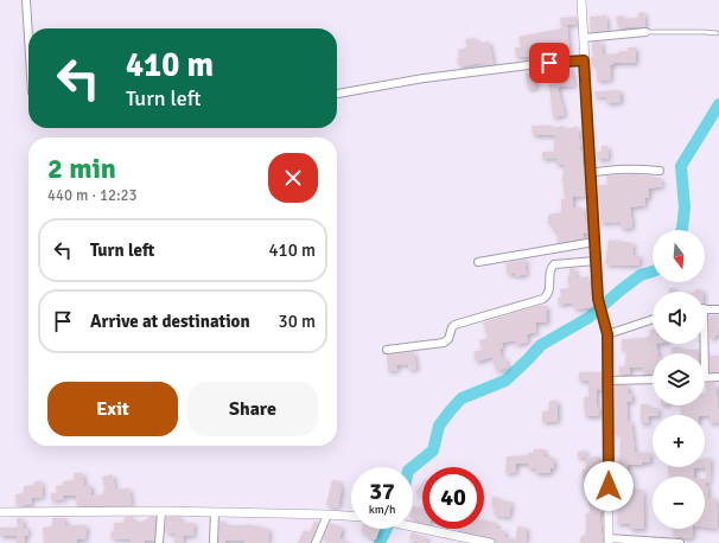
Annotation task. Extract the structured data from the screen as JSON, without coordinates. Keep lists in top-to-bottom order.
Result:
{
  "north": "bottom",
  "page": {
    "turn": ["410 m", "Turn left"],
    "heading": ["2 min", "440 m · 12:23"],
    "list": [
      {
        "name": "Turn left",
        "value": "410 m"
      },
      {
        "name": "Arrive at destination",
        "value": "30 m"
      }
    ],
    "map_buttons": ["+", "−"],
    "buttons": ["Exit", "Share"],
    "speed": "37 km/h",
    "limit": "40"
  }
}
